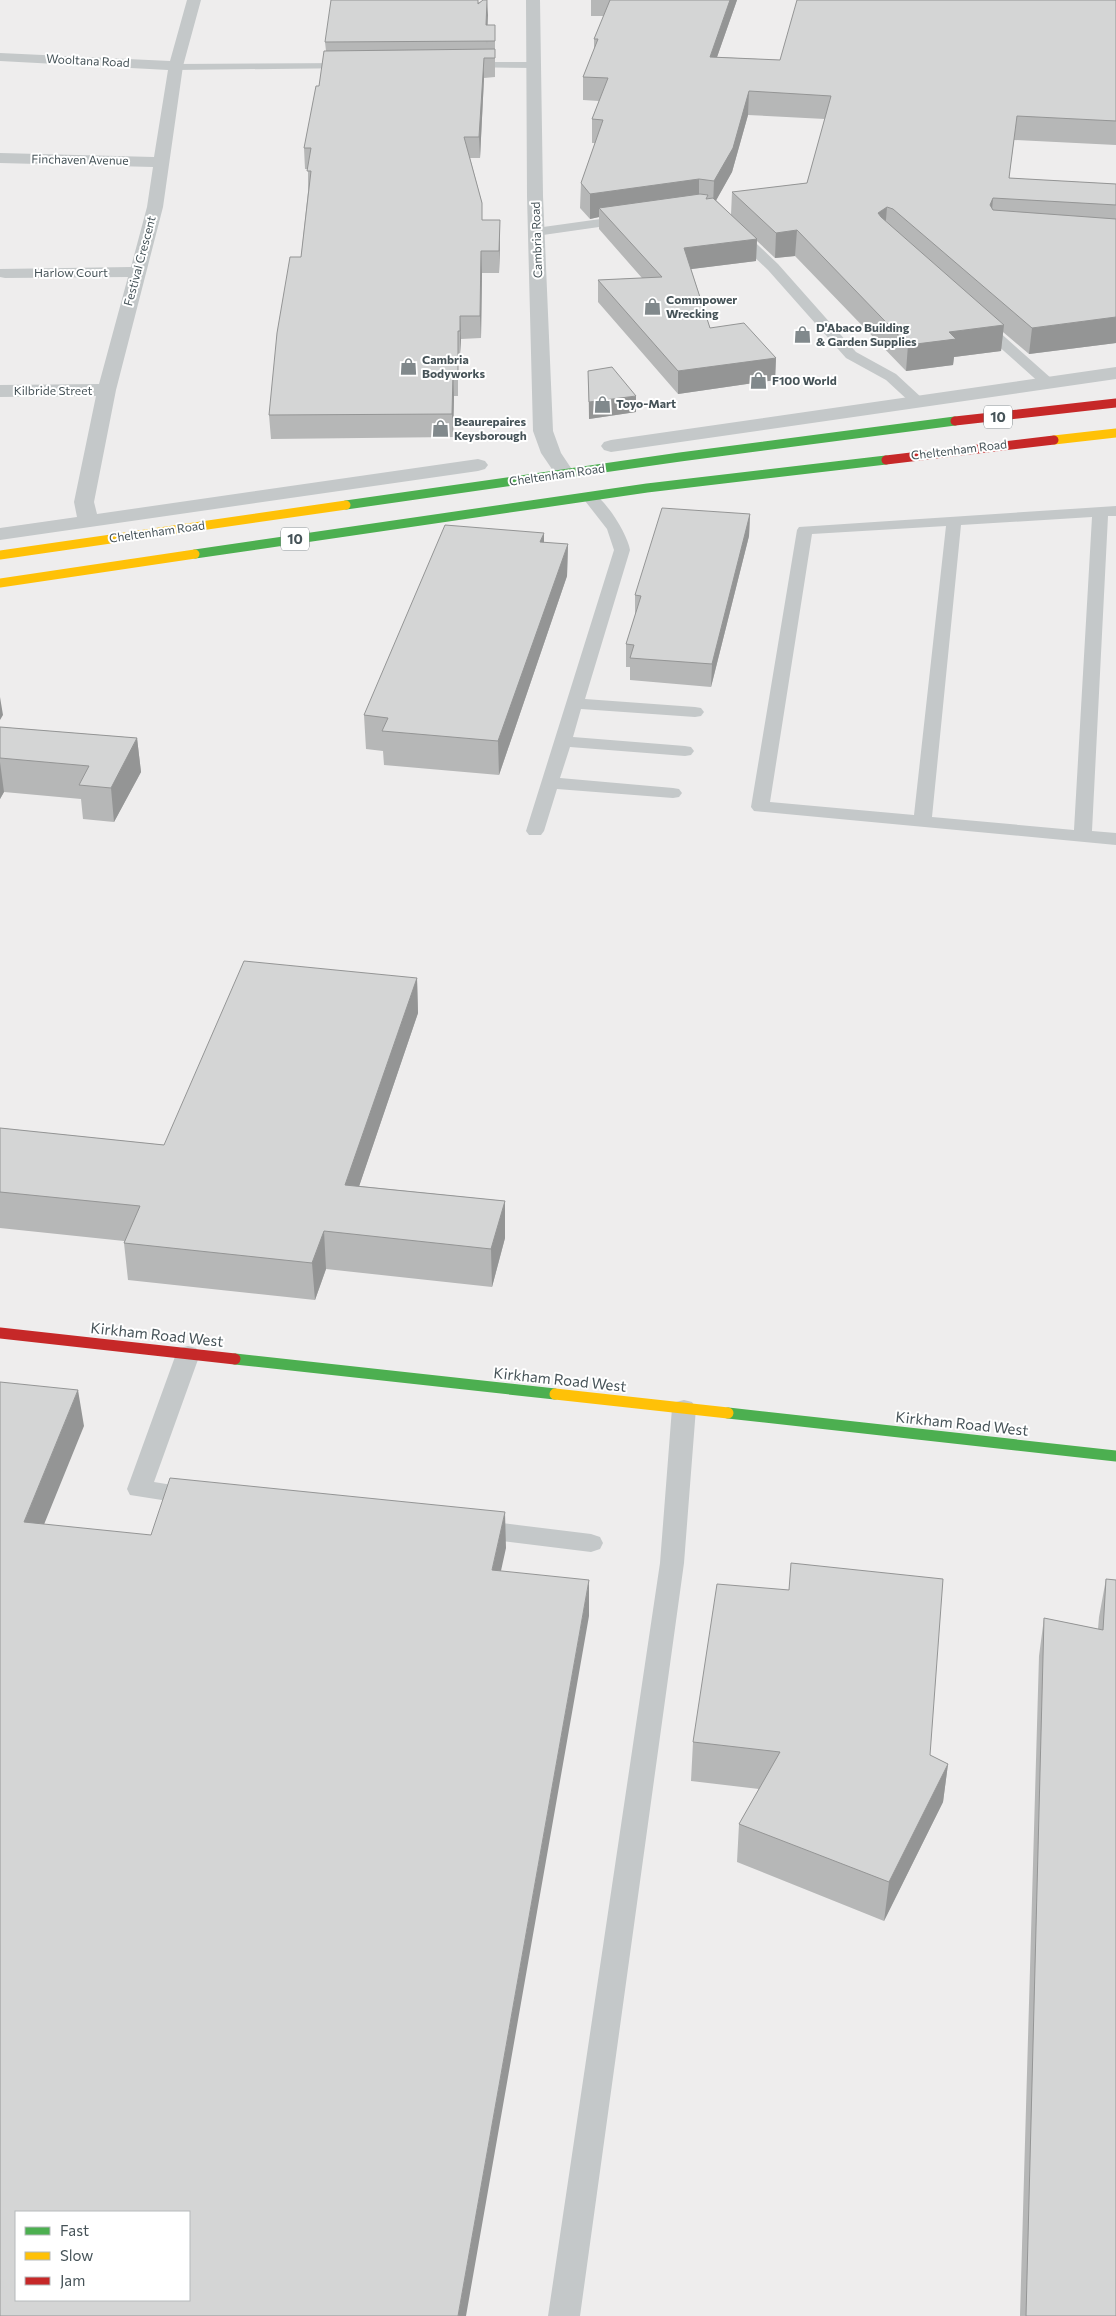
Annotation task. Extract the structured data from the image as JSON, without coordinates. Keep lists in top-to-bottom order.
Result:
{
  "streets": {
    "main road": ["10", "Cheltenham Road", "Kirkham Road West"],
    "street": [
      "Wooltana Road",
      "Finchaven Avenue",
      "Cambria Road",
      "Festival Crescent",
      "Harlow Court",
      "Kilbride Street"
    ]
  },
  "crossings": [
    ["Wooltana Road", "Festival Crescent"],
    ["Finchaven Avenue", "Festival Crescent"],
    ["Cambria Road", "Cheltenham Road"],
    ["Festival Crescent", "Harlow Court"],
    ["Festival Crescent", "Kilbride Street"],
    ["Festival Crescent", "Cheltenham Road"]
  ],
  "places": {
    "shop": [
      "Commpower Wrecking",
      "D'Abaco Building & Garden Supplies",
      "Cambria Bodyworks",
      "F100 World",
      "Toyo-Mart",
      "Beaurepaires Keysborough"
    ]
  },
  "legend": ["Fast", "Slow", "Jam"]
}
